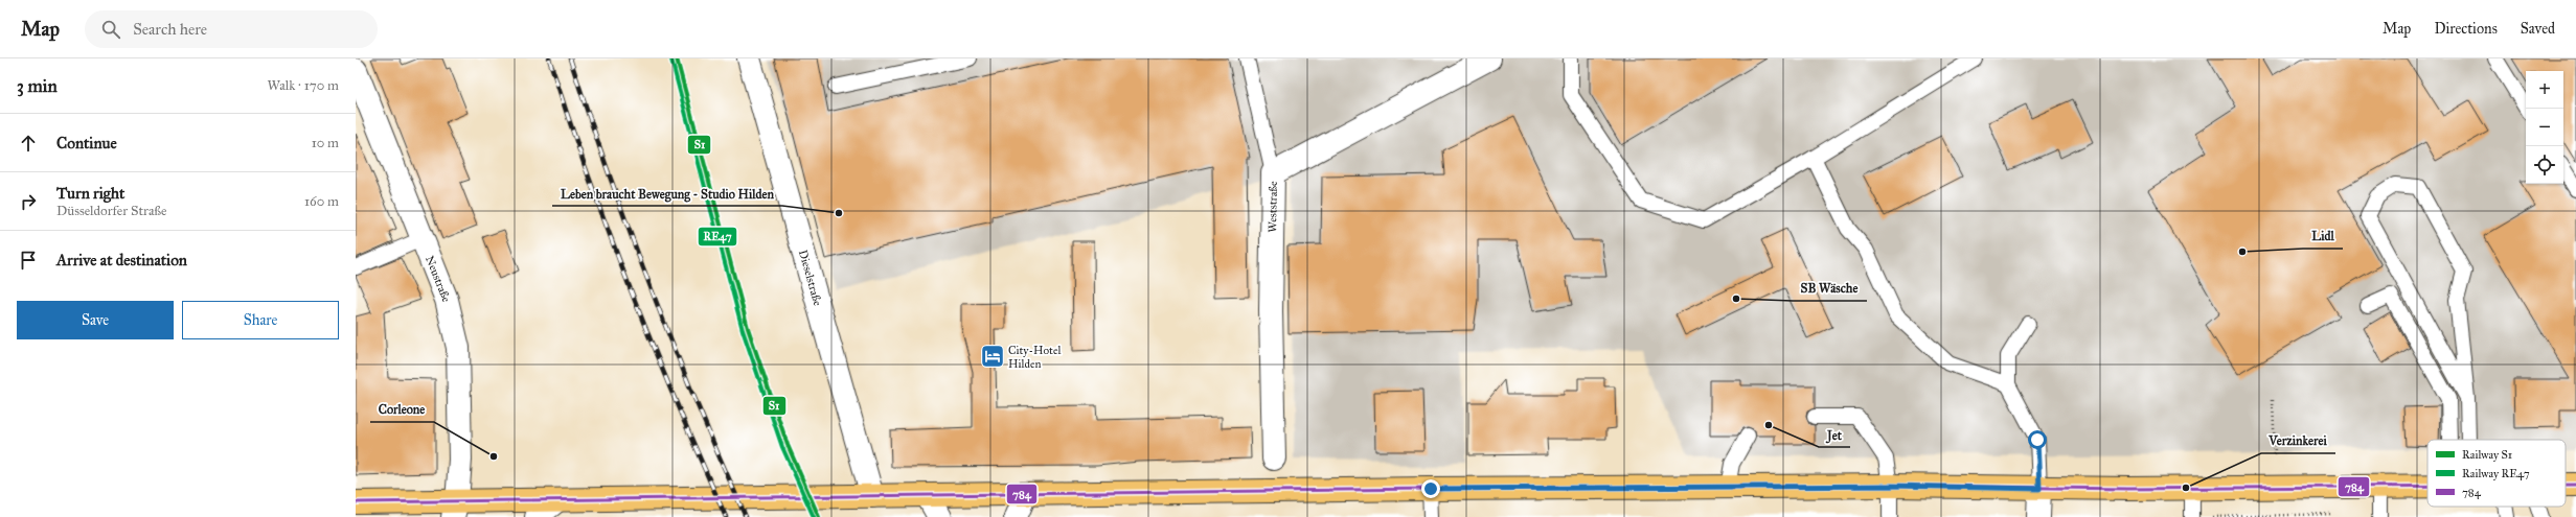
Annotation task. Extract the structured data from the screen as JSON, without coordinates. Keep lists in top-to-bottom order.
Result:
{
  "streets": {
    "street": ["Weststraße", "Dieselstraße", "Neustraße"]
  },
  "places": {
    "other": [
      "Leben braucht Bewegung - Studio Hilden",
      "Lidl",
      "SB Wäsche",
      "Jet",
      "Corleone",
      "Verzinkerei"
    ],
    "hotel": ["City-Hotel Hilden"]
  },
  "lines": ["rail line S1", "rail line RE47", "transit line 784"],
  "legend": ["Railway S1", "Railway RE47", "784"],
  "page": {
    "header": "Map",
    "search": "Search here",
    "nav": ["Map", "Directions", "Saved"],
    "heading": ["3 min", "Walk · 170 m"],
    "map_buttons": ["+", "−"],
    "list": [
      ["Continue", "10 m"],
      ["Turn right", "Düsseldorfer Straße", "160 m"],
      "Arrive at destination"
    ],
    "buttons": ["Save", "Share"]
  }
}
